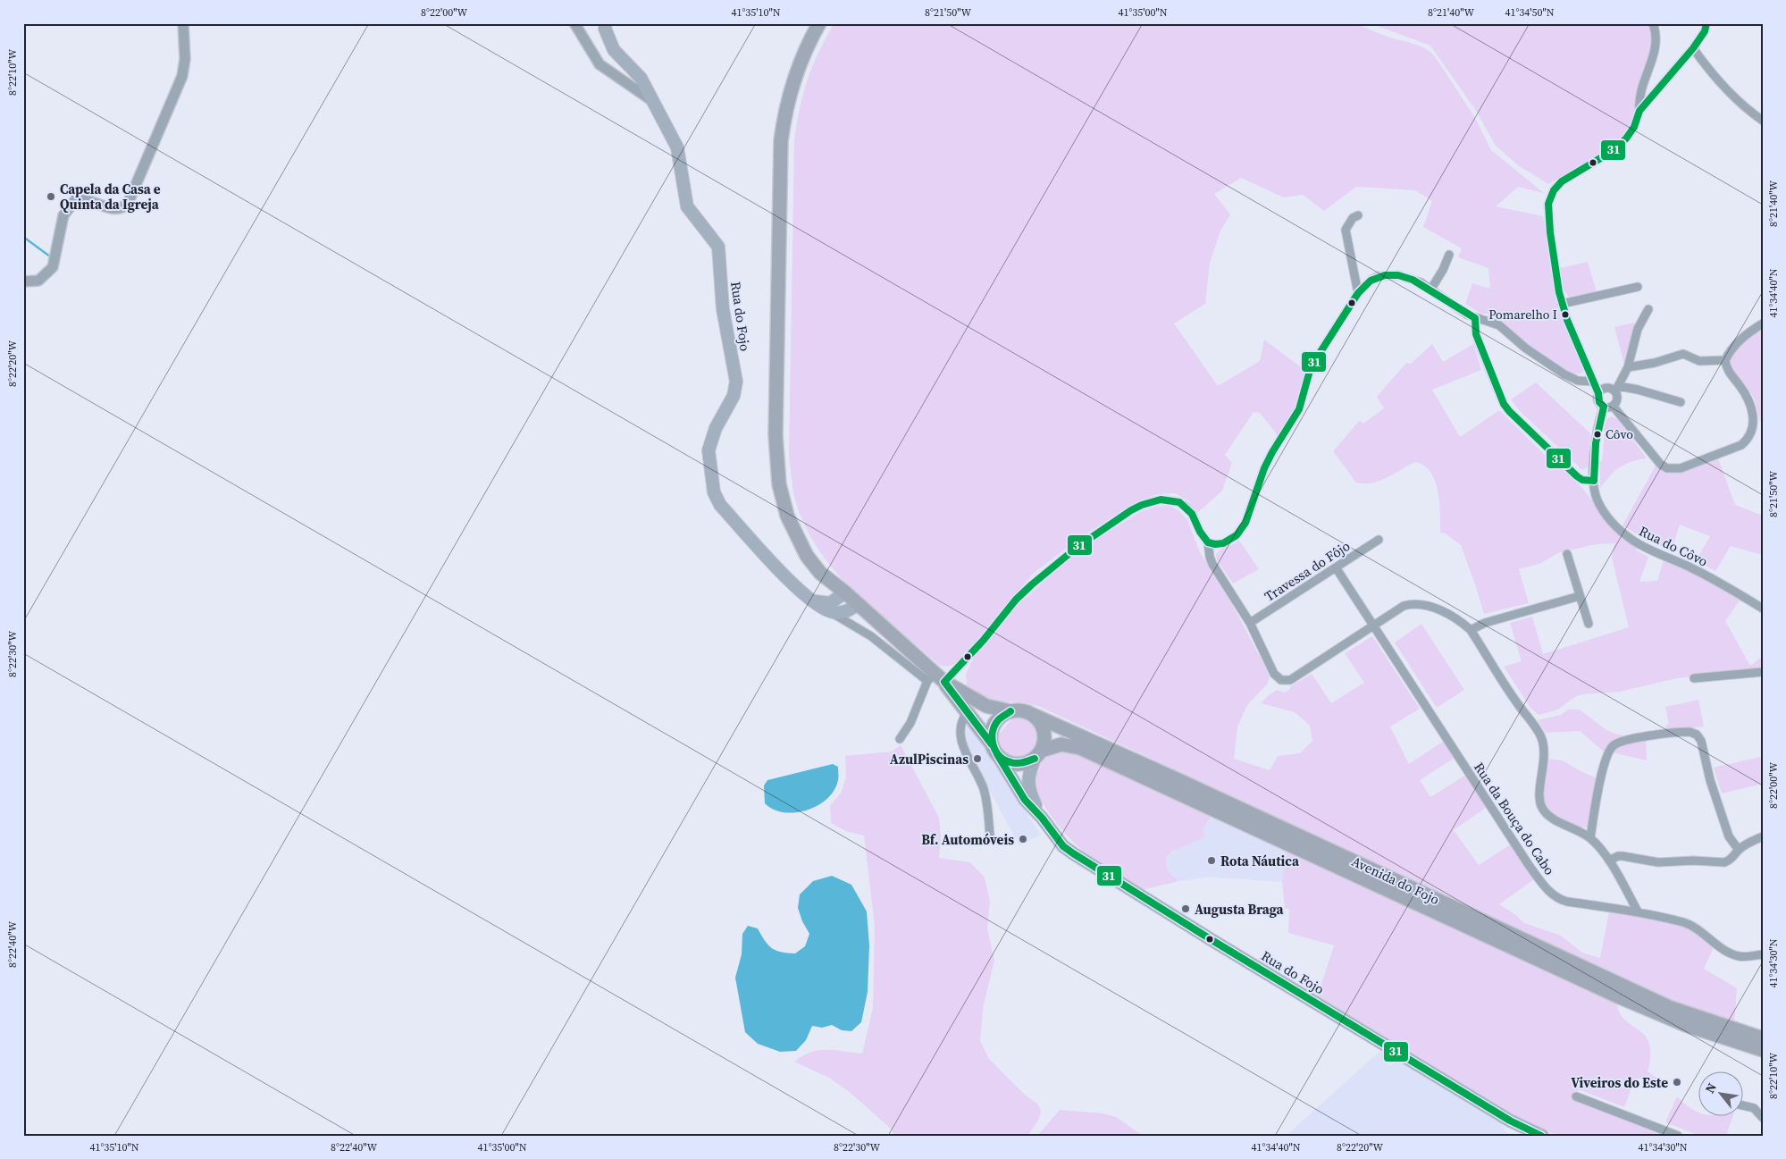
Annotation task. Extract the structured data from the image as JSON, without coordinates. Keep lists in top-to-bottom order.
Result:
{
  "streets": {
    "main road": ["Rua do Fojo", "Avenida do Fojo"],
    "street": ["Rua do Côvo", "Travessa do Fôjo", "Rua da Bouça do Cabo"]
  },
  "crossings": [
    ["Rua do Fojo", "Avenida do Fojo"],
    ["Travessa do Fôjo", "Rua da Bouça do Cabo"]
  ],
  "places": [
    "Capela da Casa e Quinta da Igreja",
    "Pomarelho I",
    "Côvo",
    "AzulPiscinas",
    "Bf. Automóveis",
    "Rota Náutica",
    "Augusta Braga",
    "Viveiros do Este"
  ],
  "lines": ["transit line 31"],
  "north": "top left",
  "coordinates": [
    "8°22'00\"W",
    "41°35'10\"N",
    "8°21'50\"W",
    "41°35'00\"N",
    "8°21'40\"W",
    "41°34'50\"N",
    "8°22'10\"W",
    "41°34'40\"N",
    "8°22'20\"W",
    "8°22'30\"W",
    "8°22'40\"W",
    "41°34'30\"N"
  ]
}
